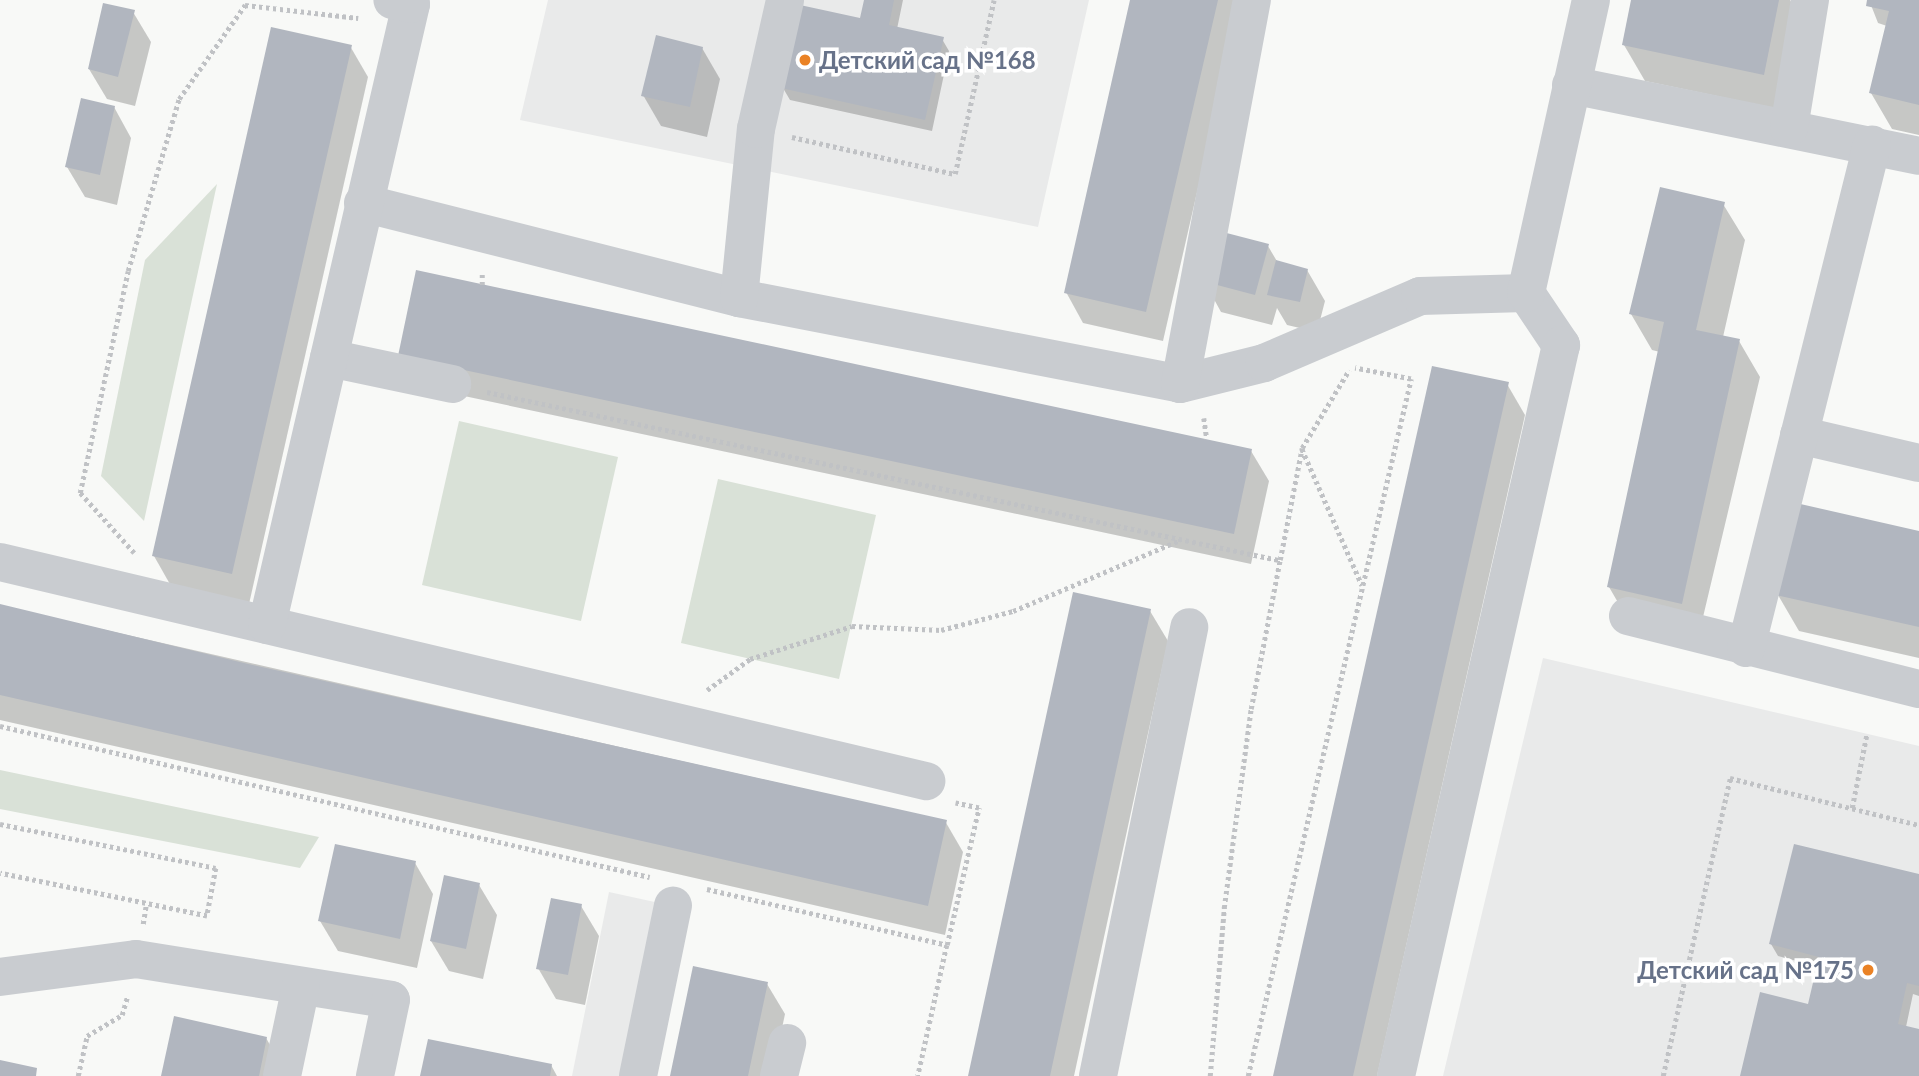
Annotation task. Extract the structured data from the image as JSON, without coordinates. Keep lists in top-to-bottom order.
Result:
{
  "places": ["Детский сад №168", "Детский сад №175"]
}
